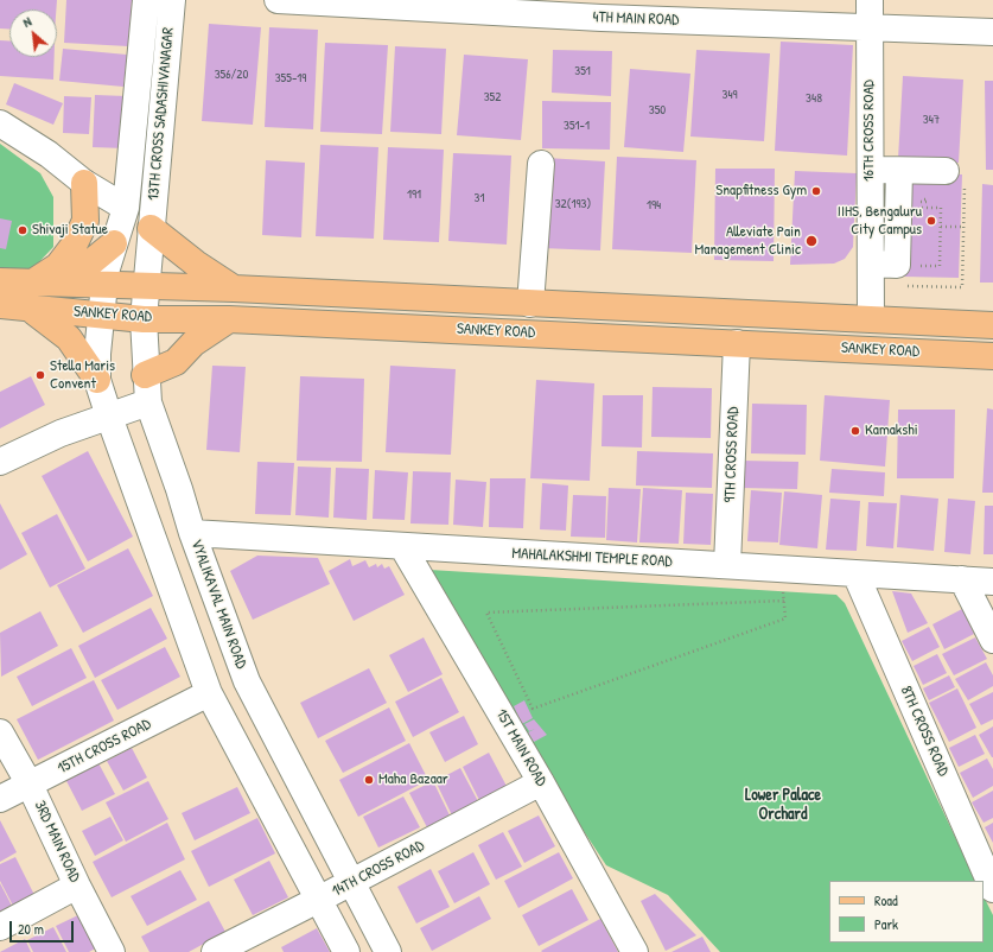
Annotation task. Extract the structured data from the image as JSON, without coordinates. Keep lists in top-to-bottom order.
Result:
{
  "streets": {
    "main road": ["SANKEY ROAD"],
    "street": [
      "4TH MAIN ROAD",
      "13TH CROSS SADASHIVANAGAR",
      "16TH CROSS ROAD",
      "9TH CROSS ROAD",
      "MAHALAKSHMI TEMPLE ROAD",
      "VYALIKAVAL MAIN ROAD",
      "8TH CROSS ROAD",
      "15TH CROSS ROAD",
      "1ST MAIN ROAD",
      "3RD MAIN ROAD",
      "14TH CROSS ROAD"
    ]
  },
  "crossings": [
    ["4TH MAIN ROAD", "16TH CROSS ROAD"],
    ["13TH CROSS SADASHIVANAGAR", "VYALIKAVAL MAIN ROAD"],
    ["16TH CROSS ROAD", "SANKEY ROAD"],
    ["SANKEY ROAD", "9TH CROSS ROAD"],
    ["SANKEY ROAD", "VYALIKAVAL MAIN ROAD"],
    ["9TH CROSS ROAD", "MAHALAKSHMI TEMPLE ROAD"],
    ["MAHALAKSHMI TEMPLE ROAD", "VYALIKAVAL MAIN ROAD"],
    ["MAHALAKSHMI TEMPLE ROAD", "8TH CROSS ROAD"],
    ["MAHALAKSHMI TEMPLE ROAD", "1ST MAIN ROAD"],
    ["VYALIKAVAL MAIN ROAD", "14TH CROSS ROAD"],
    ["15TH CROSS ROAD", "3RD MAIN ROAD"],
    ["1ST MAIN ROAD", "14TH CROSS ROAD"]
  ],
  "districts": ["Lower Palace Orchard"],
  "places": [
    "Snapfitness Gym",
    "IIHS, Bengaluru City Campus",
    "Shivaji Statue",
    "Alleviate Pain Management Clinic",
    "Stella Maris Convent",
    "Kamakshi",
    "Maha Bazaar"
  ],
  "house_numbers": [
    "351",
    "356/20",
    "355-19",
    "349",
    "352",
    "348",
    "350",
    "347",
    "351-1",
    "191",
    "31",
    "32(193)",
    "194"
  ],
  "legend": ["Road", "Park"],
  "scale_bar": "20 m",
  "north": "top left"
}
